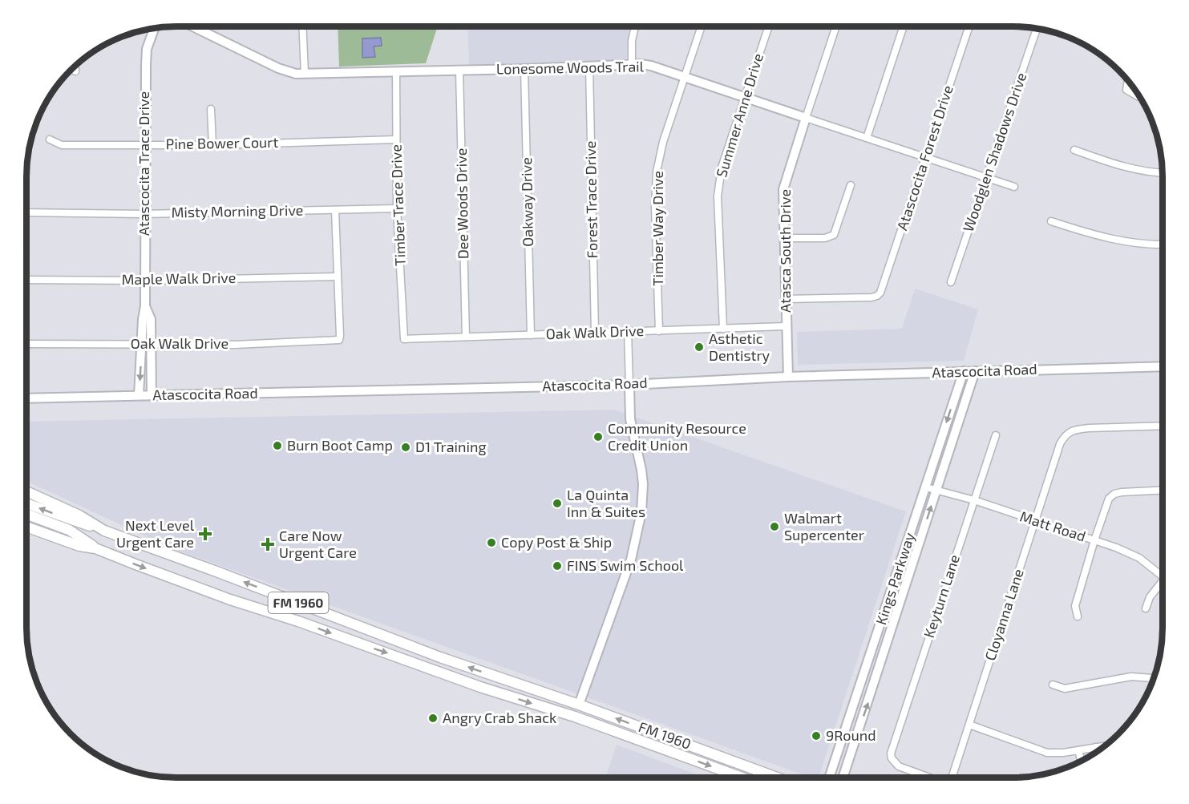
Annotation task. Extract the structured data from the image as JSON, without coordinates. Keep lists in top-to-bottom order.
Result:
{
  "streets": {
    "main road": ["FM 1960"],
    "street": [
      "Lonesome Woods Trail",
      "Summer Anne Drive",
      "Pine Bower Court",
      "Woodglen Shadows Drive",
      "Atascocita Forest Drive",
      "Atascocita Trace Drive",
      "Forest Trace Drive",
      "Oakway Drive",
      "Dee Woods Drive",
      "Timber Trace Drive",
      "Misty Morning Drive",
      "Timber Way Drive",
      "Atasca South Drive",
      "Maple Walk Drive",
      "Oak Walk Drive",
      "Atascocita Road",
      "Matt Road",
      "Kings Parkway",
      "Keyturn Lane",
      "Cloyanna Lane"
    ]
  },
  "crossings": [
    ["Lonesome Woods Trail", "Summer Anne Drive"],
    ["Lonesome Woods Trail", "Woodglen Shadows Drive"],
    ["Lonesome Woods Trail", "Atascocita Forest Drive"],
    ["Lonesome Woods Trail", "Forest Trace Drive"],
    ["Lonesome Woods Trail", "Oakway Drive"],
    ["Lonesome Woods Trail", "Dee Woods Drive"],
    ["Lonesome Woods Trail", "Timber Trace Drive"],
    ["Lonesome Woods Trail", "Timber Way Drive"],
    ["Lonesome Woods Trail", "Atasca South Drive"],
    ["Summer Anne Drive", "Oak Walk Drive"],
    ["Pine Bower Court", "Atascocita Trace Drive"],
    ["Pine Bower Court", "Timber Trace Drive"],
    ["Atascocita Forest Drive", "Atasca South Drive"],
    ["Atascocita Trace Drive", "Misty Morning Drive"],
    ["Atascocita Trace Drive", "Maple Walk Drive"],
    ["Atascocita Trace Drive", "Oak Walk Drive"],
    ["Atascocita Trace Drive", "Atascocita Road"],
    ["Forest Trace Drive", "Oak Walk Drive"],
    ["Oakway Drive", "Oak Walk Drive"],
    ["Dee Woods Drive", "Oak Walk Drive"],
    ["Timber Trace Drive", "Misty Morning Drive"],
    ["Timber Trace Drive", "Oak Walk Drive"],
    ["Timber Way Drive", "Oak Walk Drive"],
    ["Atasca South Drive", "Oak Walk Drive"],
    ["Atasca South Drive", "Atascocita Road"],
    ["Maple Walk Drive", "Oak Walk Drive"],
    ["Atascocita Road", "Kings Parkway"],
    ["Matt Road", "Kings Parkway"],
    ["Matt Road", "Keyturn Lane"],
    ["Matt Road", "Cloyanna Lane"]
  ],
  "places": {
    "other": [
      "Asthetic Dentistry",
      "Community Resource Credit Union",
      "Burn Boot Camp",
      "D1 Training",
      "La Quinta Inn & Suites",
      "Walmart Supercenter",
      "Copy Post & Ship",
      "FINS Swim School",
      "Angry Crab Shack",
      "9Round"
    ],
    "health": ["Next Level Urgent Care", "Care Now Urgent Care"]
  }
}
